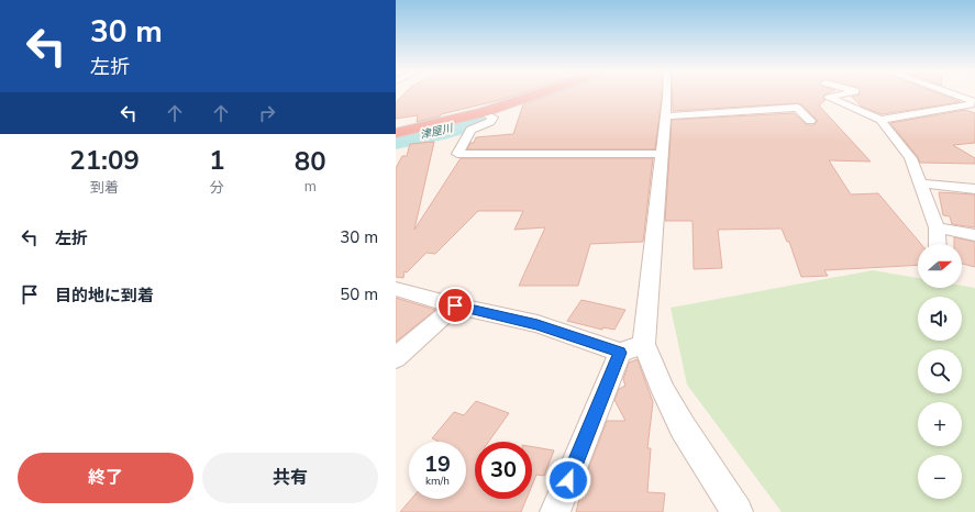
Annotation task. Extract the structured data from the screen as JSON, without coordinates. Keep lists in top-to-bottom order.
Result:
{
  "water": ["津屋川"],
  "north": "right",
  "page": {
    "turn": ["30 m", "左折"],
    "eta": [
      "21:09",
      "到着",
      "1",
      "分",
      "80",
      "m"
    ],
    "list": [
      {
        "name": "左折",
        "value": "30 m"
      },
      {
        "name": "目的地に到着",
        "value": "50 m"
      }
    ],
    "map_buttons": ["+", "−"],
    "speed": "19 km/h",
    "limit": "30",
    "buttons": ["終了", "共有"]
  }
}
